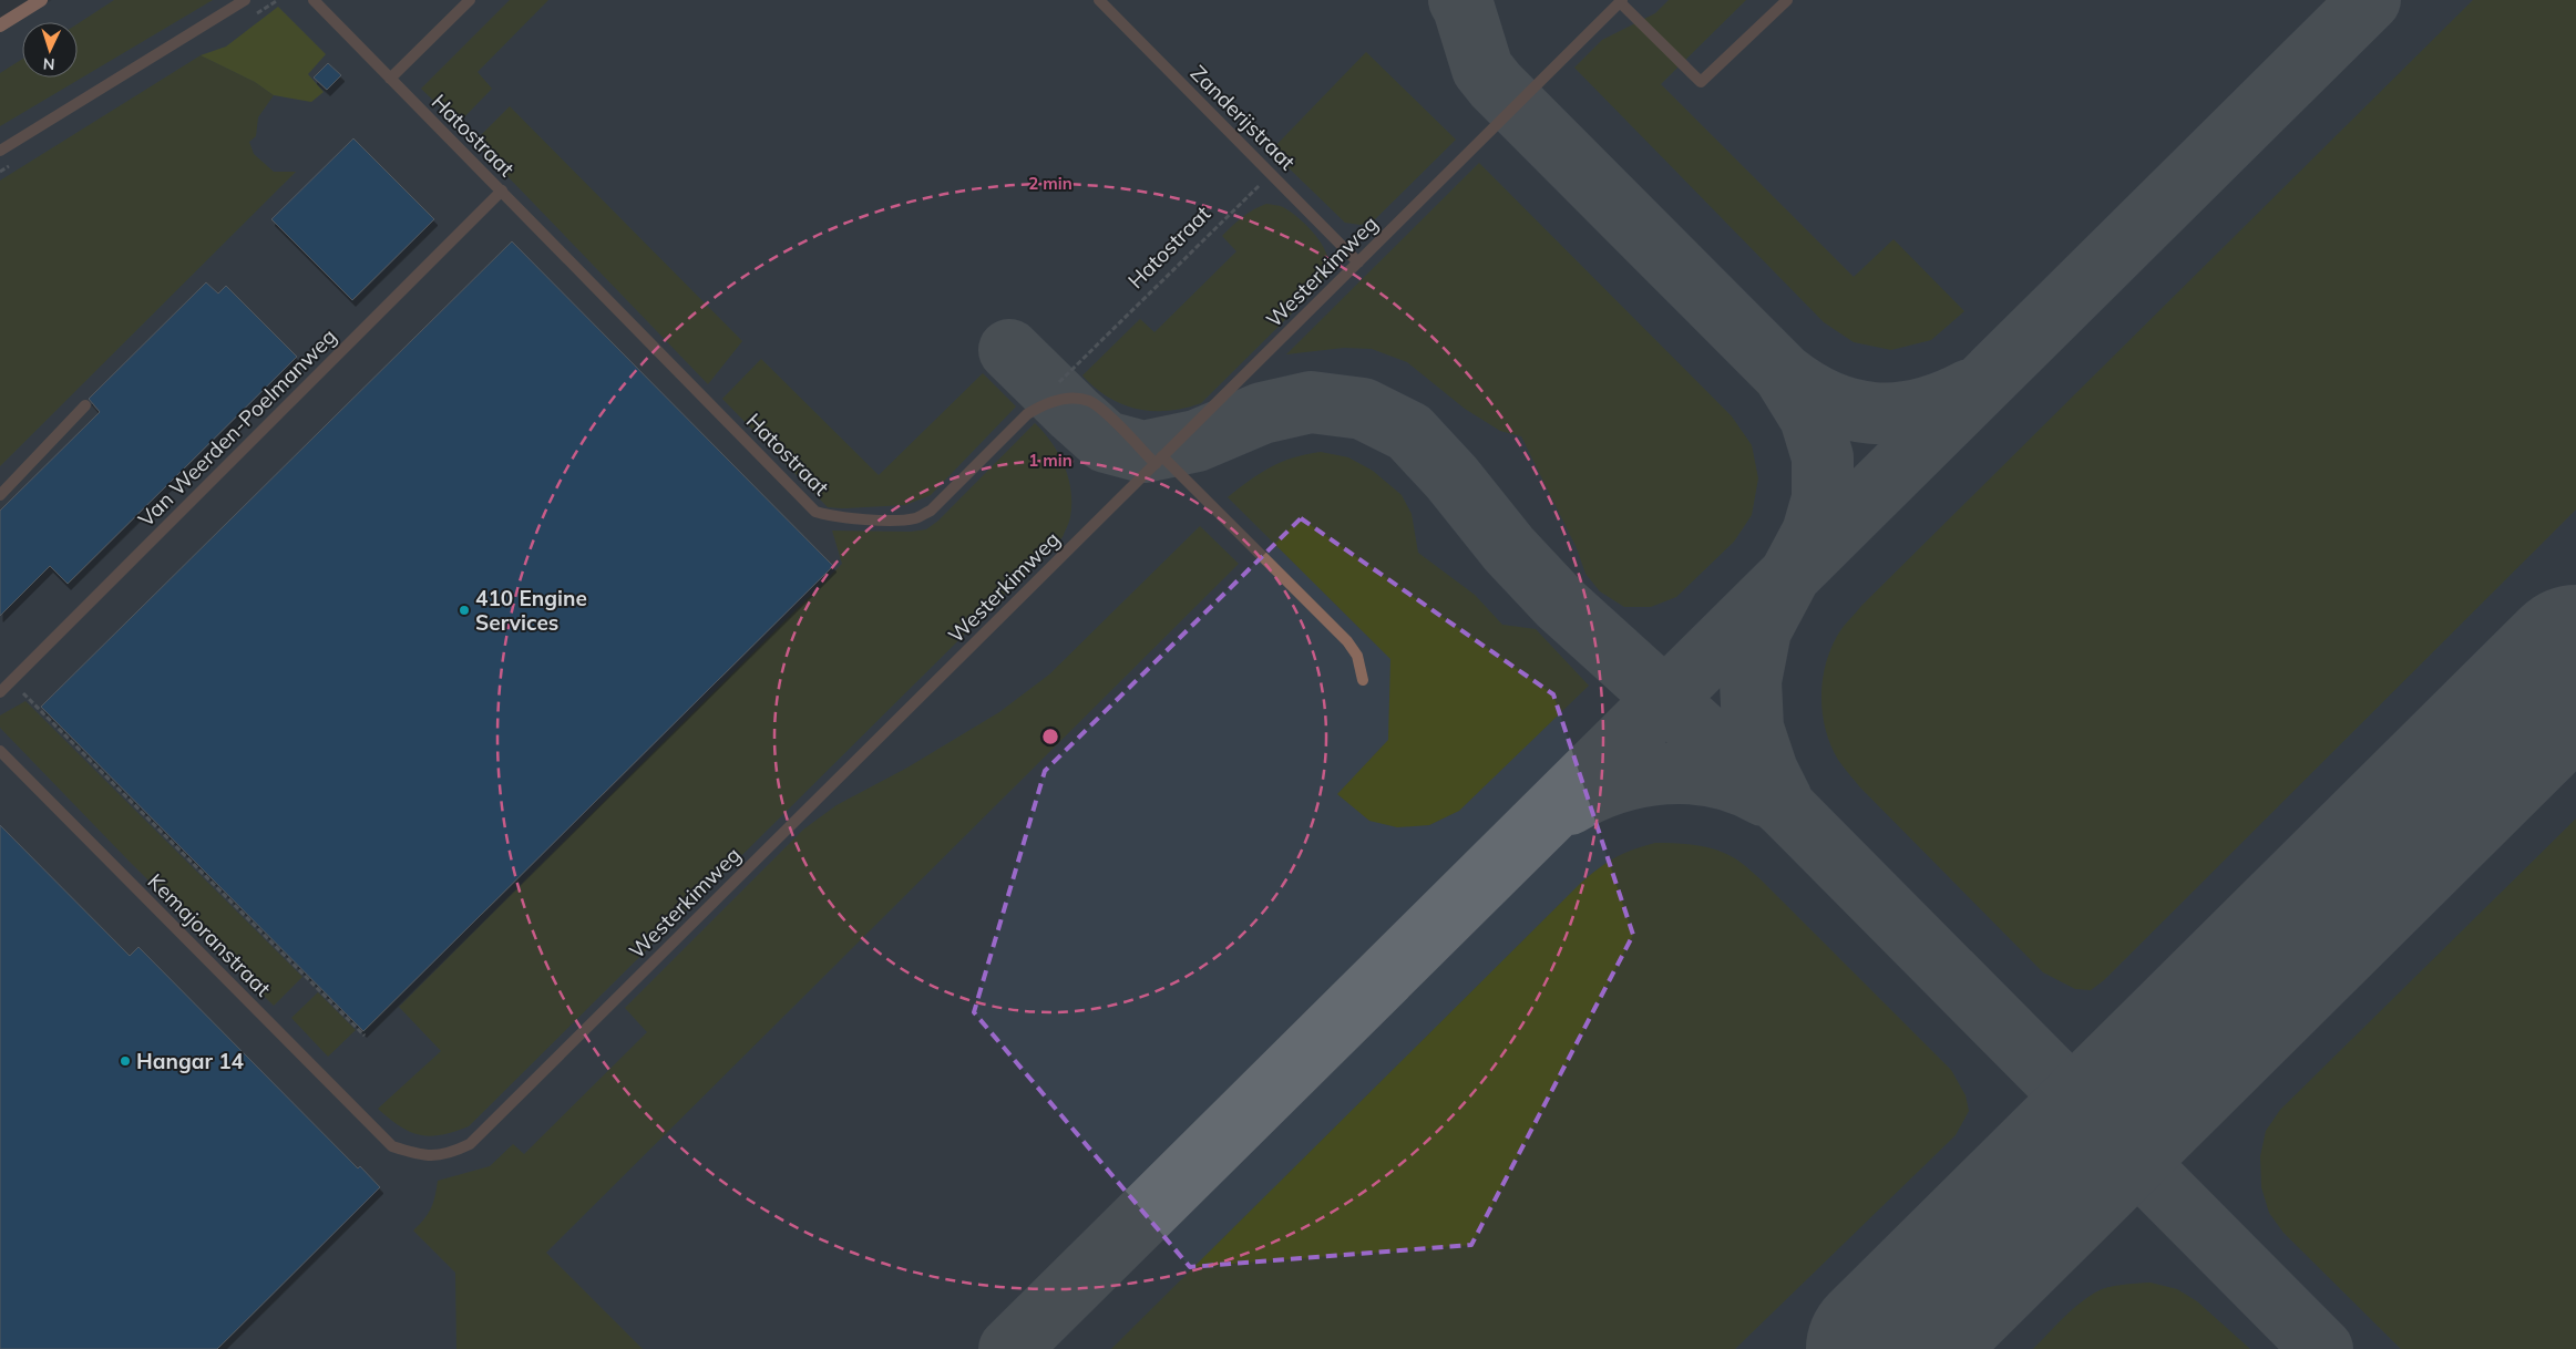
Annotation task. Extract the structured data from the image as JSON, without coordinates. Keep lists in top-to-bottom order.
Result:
{
  "streets": {
    "street": [
      "Zanderijstraat",
      "Hatostraat",
      "Westerkimweg",
      "Van Weerden-Poelmanweg",
      "Kemajoranstraat"
    ]
  },
  "crossings": [
    ["Zanderijstraat", "Hatostraat"],
    ["Zanderijstraat", "Westerkimweg"],
    ["Hatostraat", "Westerkimweg"],
    ["Hatostraat", "Van Weerden-Poelmanweg"],
    ["Westerkimweg", "Kemajoranstraat"]
  ],
  "places": ["410 Engine Services", "Hangar 14"],
  "north": "bottom",
  "rings": ["2 min", "1 min"]
}
